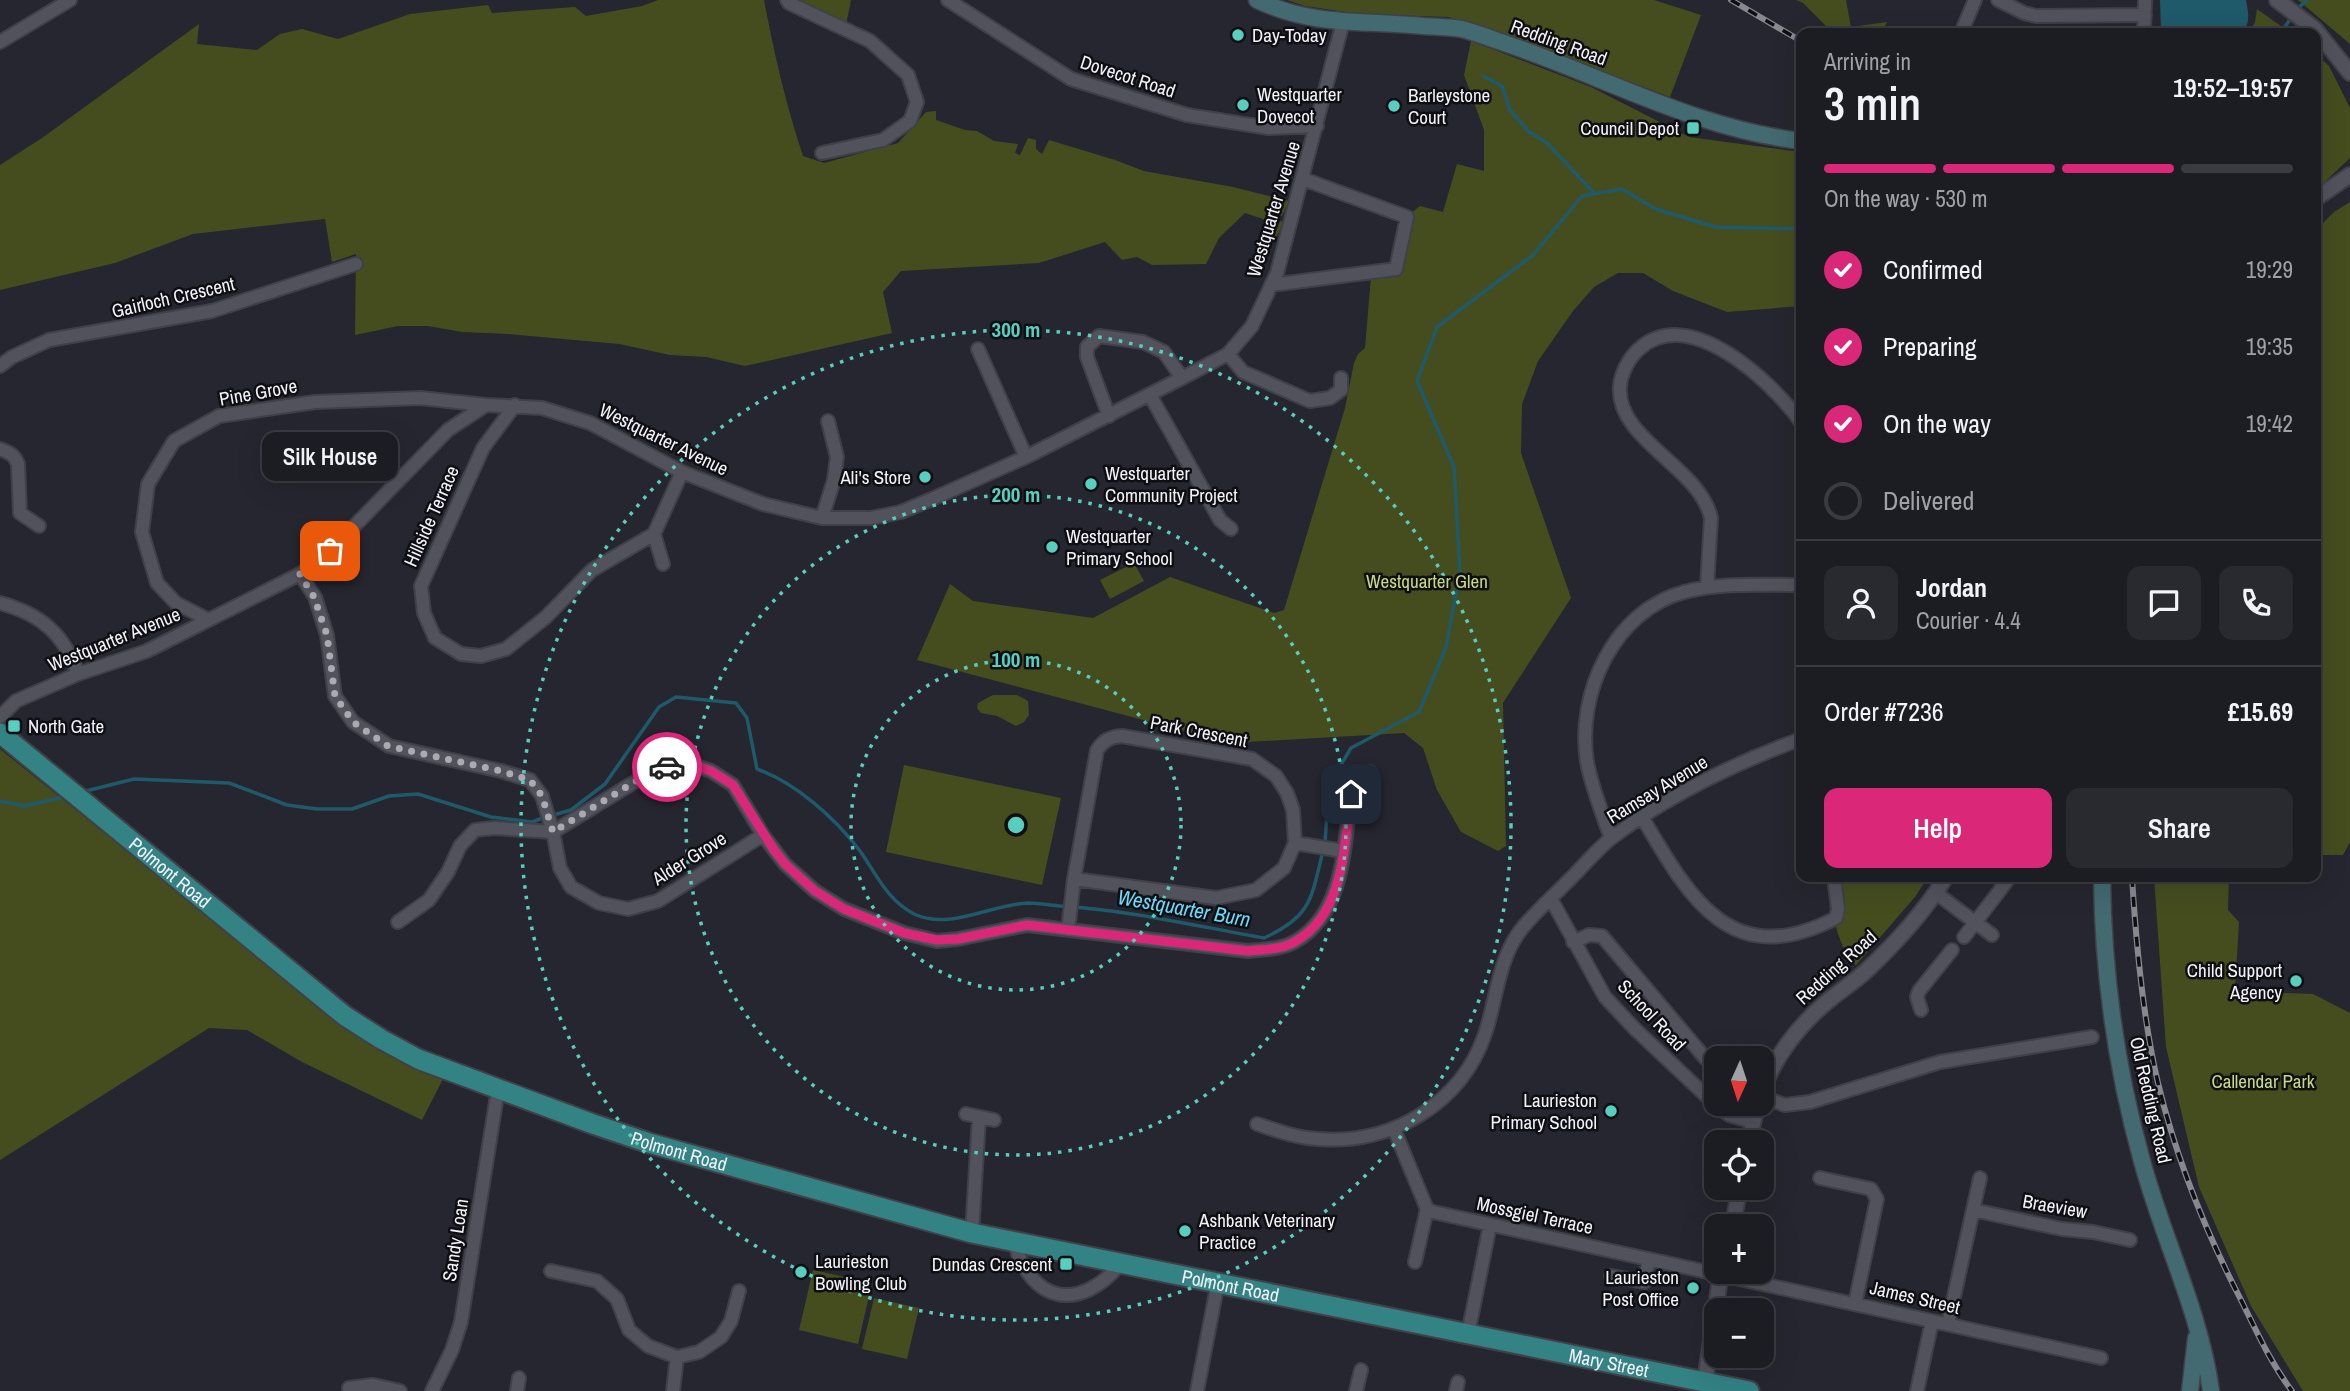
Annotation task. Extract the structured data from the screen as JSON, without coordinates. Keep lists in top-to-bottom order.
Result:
{
  "streets": {
    "main road": [
      "Redding Road",
      "Polmont Road",
      "Old Redding Road",
      "Mary Street"
    ],
    "street": [
      "Dovecot Road",
      "Westquarter Avenue",
      "Gairloch Crescent",
      "Pine Grove",
      "Hillside Terrace",
      "Park Crescent",
      "Ramsay Avenue",
      "Alder Grove",
      "School Road",
      "Braeview",
      "Mossgiel Terrace",
      "Sandy Loan",
      "James Street"
    ]
  },
  "crossings": [
    ["Redding Road", "Westquarter Avenue"],
    ["Dovecot Road", "Westquarter Avenue"],
    ["Westquarter Avenue", "Pine Grove"],
    ["Westquarter Avenue", "Hillside Terrace"],
    ["Ramsay Avenue", "School Road"],
    ["Polmont Road", "Sandy Loan"],
    ["Polmont Road", "Mary Street"]
  ],
  "water": ["Westquarter Burn"],
  "parks": ["Westquarter Glen", "Callendar Park"],
  "places": {
    "other": [
      "Day-Today",
      "Westquarter Dovecot",
      "Barleystone Court",
      "Ali's Store",
      "Westquarter Community Project",
      "Westquarter Primary School",
      "Silk House",
      "Child Support Agency",
      "Laurieston Primary School",
      "Ashbank Veterinary Practice",
      "Laurieston Bowling Club",
      "Laurieston Post Office"
    ],
    "transit": ["Council Depot", "North Gate", "Dundas Crescent"]
  },
  "north": "bottom",
  "page": {
    "heading": ["3 min", "Arriving in", "19:52–19:57"],
    "panel": [
      "Jordan",
      "Courier · 4.4",
      "Order #7236",
      "£15.69"
    ],
    "bar": "On the way · 530 m",
    "list": [
      ["Confirmed", "19:29"],
      ["Preparing", "19:35"],
      ["On the way", "19:42"],
      "Delivered"
    ],
    "bubble": "Silk House",
    "buttons": ["Help", "Share"],
    "map_buttons": ["+", "−"]
  },
  "rings": ["300 m", "200 m", "100 m"]
}
